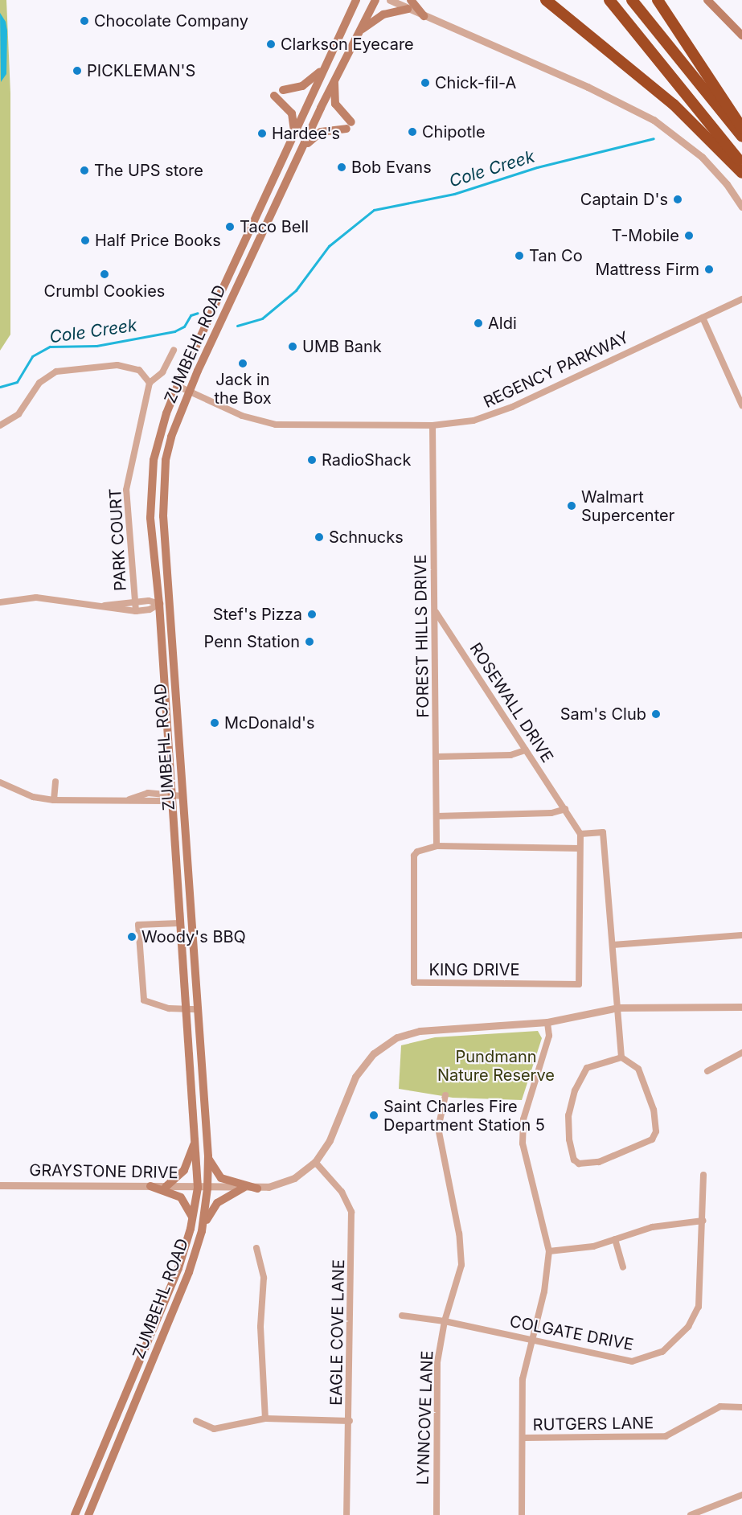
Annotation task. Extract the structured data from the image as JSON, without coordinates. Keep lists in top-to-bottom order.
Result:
{
  "streets": {
    "main road": ["ZUMBEHL ROAD"],
    "street": [
      "REGENCY PARKWAY",
      "PARK COURT",
      "FOREST HILLS DRIVE",
      "ROSEWALL DRIVE",
      "KING DRIVE",
      "GRAYSTONE DRIVE",
      "EAGLE COVE LANE",
      "COLGATE DRIVE",
      "LYNNCOVE LANE",
      "RUTGERS LANE"
    ]
  },
  "crossings": [
    ["ZUMBEHL ROAD", "REGENCY PARKWAY"],
    ["ZUMBEHL ROAD", "GRAYSTONE DRIVE"],
    ["REGENCY PARKWAY", "FOREST HILLS DRIVE"],
    ["FOREST HILLS DRIVE", "ROSEWALL DRIVE"],
    ["FOREST HILLS DRIVE", "KING DRIVE"],
    ["GRAYSTONE DRIVE", "EAGLE COVE LANE"],
    ["COLGATE DRIVE", "LYNNCOVE LANE"]
  ],
  "water": ["Cole Creek"],
  "parks": ["Pundmann Nature Reserve"],
  "places": [
    "Chocolate Company",
    "Clarkson Eyecare",
    "PICKLEMAN'S",
    "Chick-fil-A",
    "Chipotle",
    "Hardee's",
    "Bob Evans",
    "The UPS store",
    "Captain D's",
    "Taco Bell",
    "T-Mobile",
    "Half Price Books",
    "Tan Co",
    "Mattress Firm",
    "Crumbl Cookies",
    "Aldi",
    "UMB Bank",
    "Jack in the Box",
    "RadioShack",
    "Walmart Supercenter",
    "Schnucks",
    "Stef's Pizza",
    "Penn Station",
    "Sam's Club",
    "McDonald's",
    "Woody's BBQ",
    "Saint Charles Fire Department Station 5"
  ]
}
